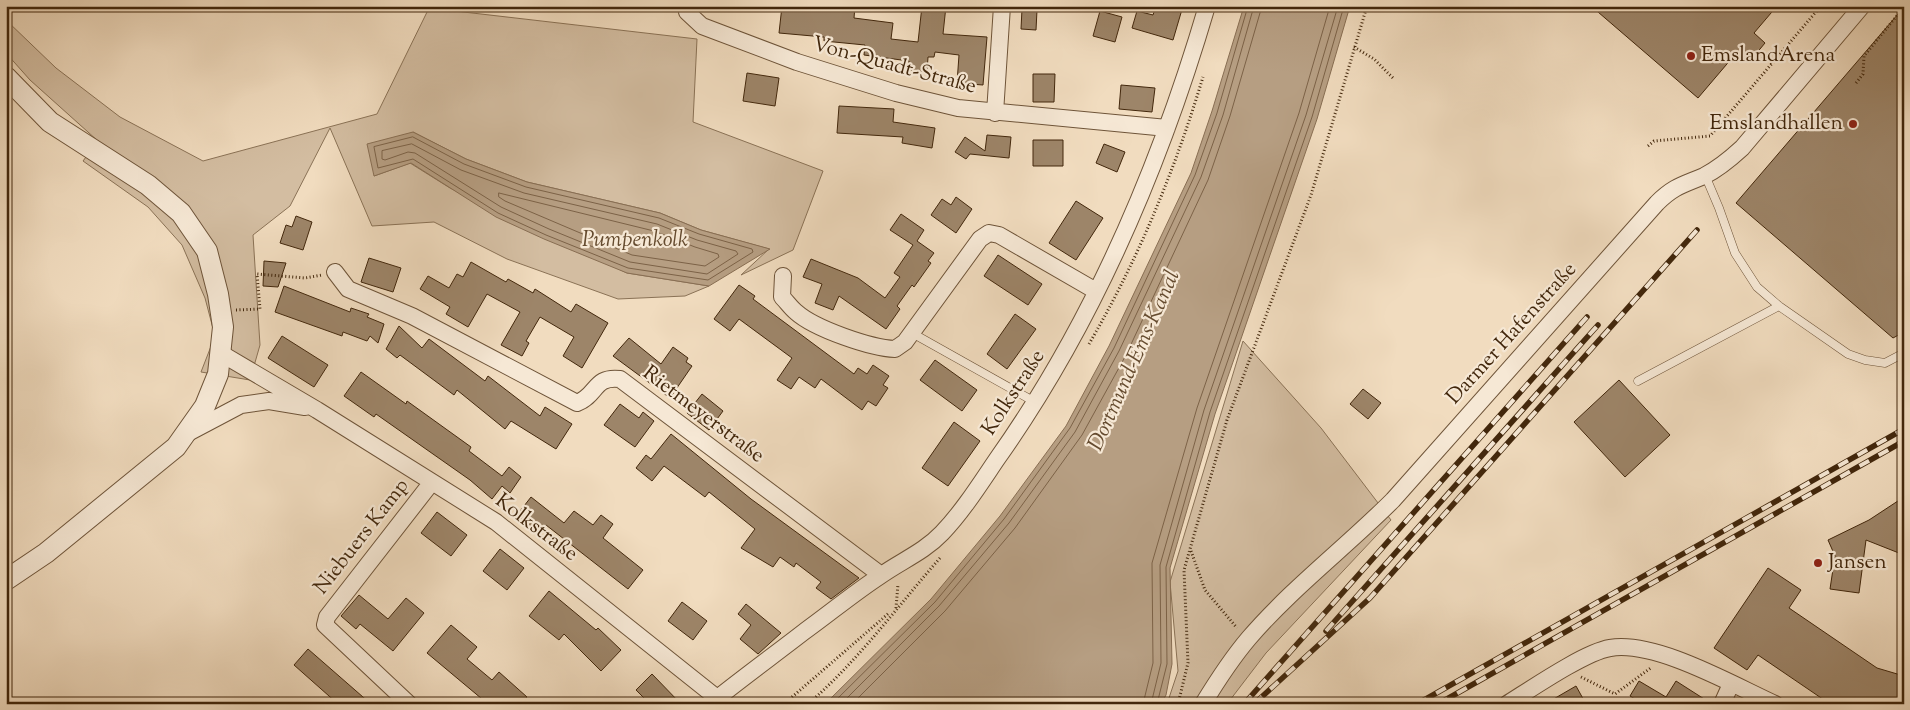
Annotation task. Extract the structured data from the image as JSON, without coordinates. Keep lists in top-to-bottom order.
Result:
{
  "streets": {
    "street": [
      "Von-Quadt-Straße",
      "Darmer Hafenstraße",
      "Kolkstraße",
      "Rietmeyerstraße",
      "Niebuers Kamp"
    ]
  },
  "crossings": [
    ["Von-Quadt-Straße", "Kolkstraße"],
    ["Kolkstraße", "Rietmeyerstraße"],
    ["Kolkstraße", "Niebuers Kamp"]
  ],
  "water": ["Pumpenkolk", "Dortmund-Ems-Kanal"],
  "places": ["EmslandArena", "Emslandhallen", "Jansen"]
}
